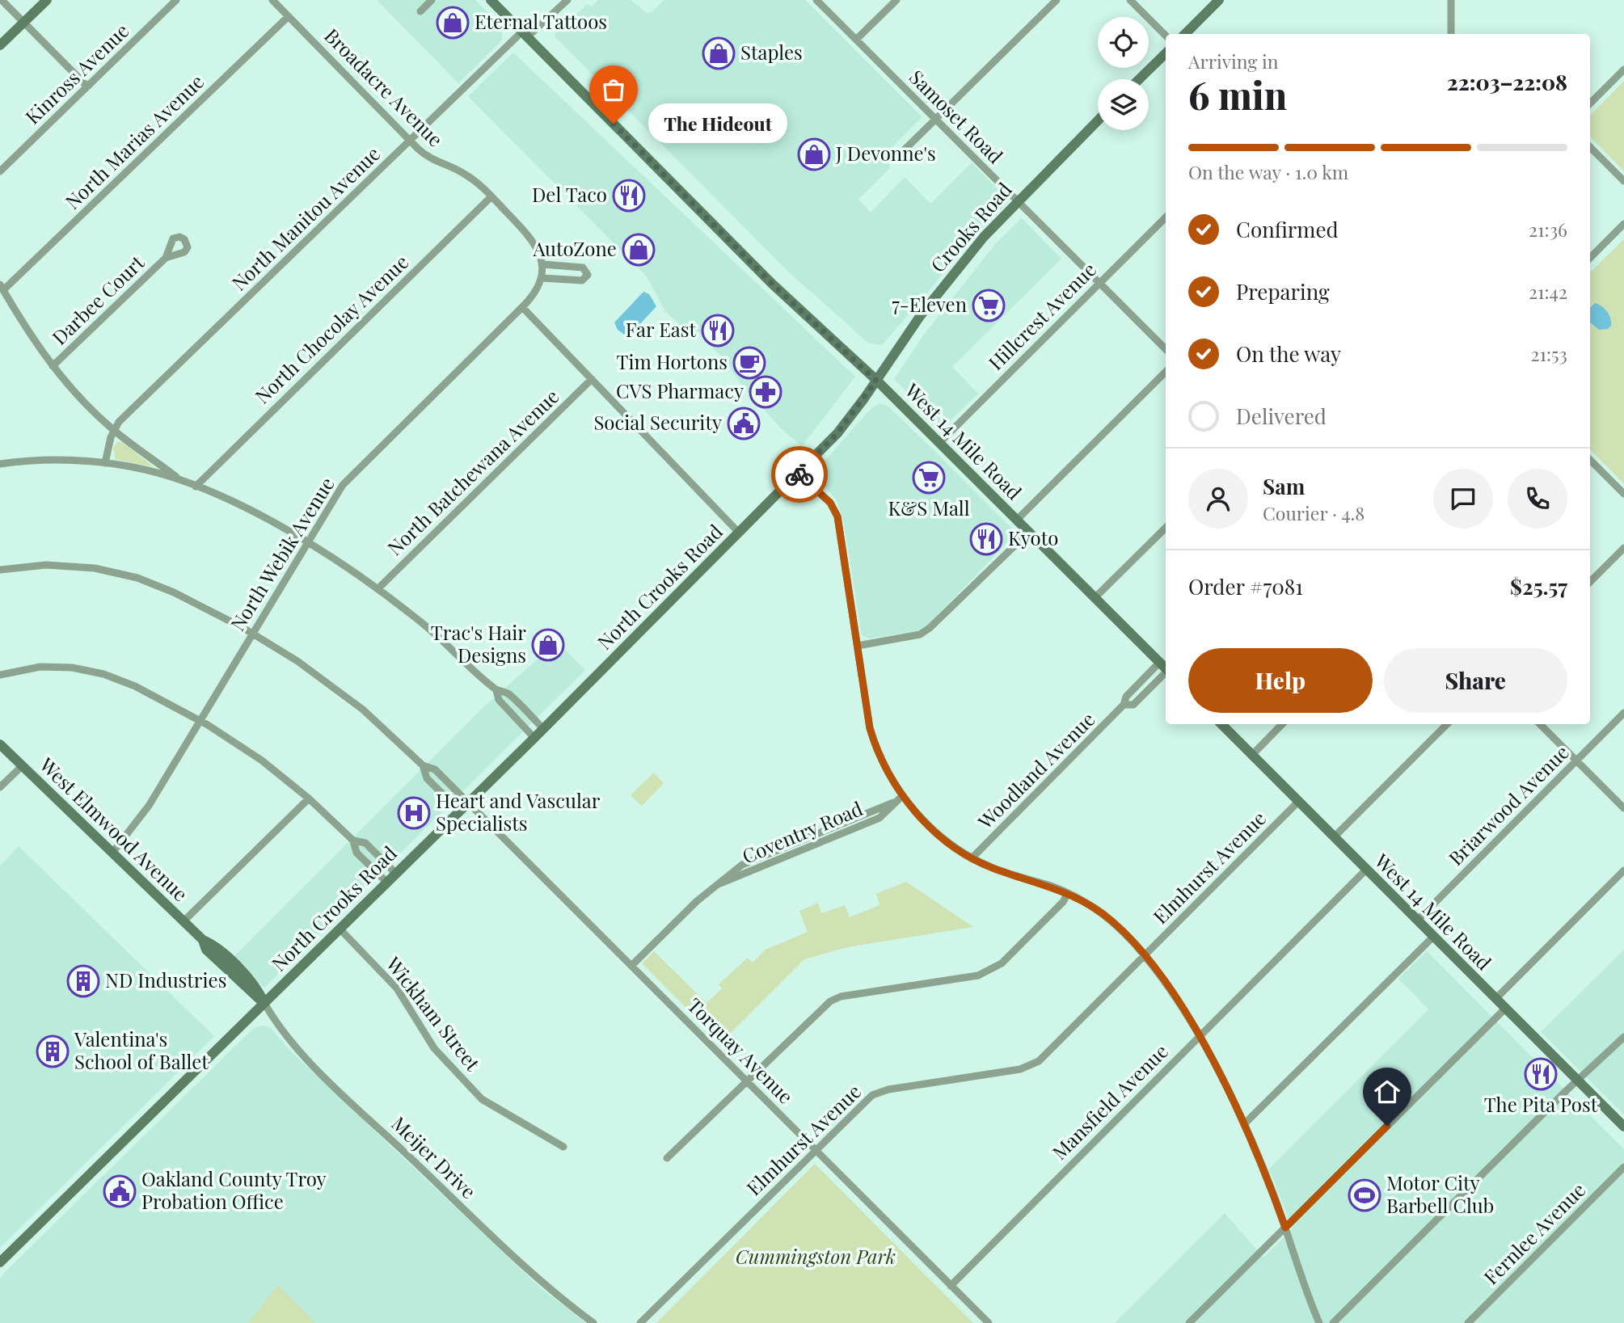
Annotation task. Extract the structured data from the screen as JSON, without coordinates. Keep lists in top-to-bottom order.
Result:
{
  "streets": {
    "main road": [
      "Crooks Road",
      "West 14 Mile Road",
      "North Crooks Road",
      "West Elmwood Avenue"
    ],
    "street": [
      "Kinross Avenue",
      "Broadacre Avenue",
      "Samoset Road",
      "North Marias Avenue",
      "North Manitou Avenue",
      "Darbee Court",
      "Hillcrest Avenue",
      "North Chocolay Avenue",
      "North Batchewana Avenue",
      "North Webik Avenue",
      "Woodland Avenue",
      "Briarwood Avenue",
      "Coventry Road",
      "Elmhurst Avenue",
      "Wickham Street",
      "Torquay Avenue",
      "Mansfield Avenue",
      "Meijer Drive",
      "Fernlee Avenue"
    ]
  },
  "crossings": [
    ["Broadacre Avenue", "North Marias Avenue"],
    ["Broadacre Avenue", "North Manitou Avenue"],
    ["Broadacre Avenue", "North Chocolay Avenue"],
    ["Broadacre Avenue", "North Webik Avenue"],
    ["Samoset Road", "Crooks Road"],
    ["Samoset Road", "Hillcrest Avenue"],
    ["North Manitou Avenue", "West 14 Mile Road"],
    ["Crooks Road", "West 14 Mile Road"],
    ["Crooks Road", "North Crooks Road"],
    ["Hillcrest Avenue", "West 14 Mile Road"],
    ["West 14 Mile Road", "North Crooks Road"],
    ["West 14 Mile Road", "Woodland Avenue"],
    ["West 14 Mile Road", "Briarwood Avenue"],
    ["West 14 Mile Road", "Elmhurst Avenue"],
    ["West 14 Mile Road", "Mansfield Avenue"],
    ["North Webik Avenue", "West Elmwood Avenue"],
    ["North Crooks Road", "West Elmwood Avenue"],
    ["North Crooks Road", "Wickham Street"],
    ["North Crooks Road", "Torquay Avenue"],
    ["North Crooks Road", "Meijer Drive"],
    ["West Elmwood Avenue", "Meijer Drive"],
    ["Coventry Road", "Torquay Avenue"],
    ["Elmhurst Avenue", "Torquay Avenue"],
    ["Torquay Avenue", "Mansfield Avenue"]
  ],
  "parks": ["Cummingston Park"],
  "places": {
    "shop": [
      "Eternal Tattoos",
      "Staples",
      "J Devonne's",
      "AutoZone",
      "Trac's Hair Designs"
    ],
    "other": ["The Hideout"],
    "restaurant": [
      "Del Taco",
      "Far East",
      "Kyoto",
      "The Pita Post"
    ],
    "supermarket": ["7-Eleven", "K&S Mall"],
    "cafe": ["Tim Hortons"],
    "pharmacy": ["CVS Pharmacy"],
    "public building": ["Social Security", "Oakland County Troy Probation Office"],
    "hospital": ["Heart and Vascular Specialists"],
    "building": ["ND Industries", "Valentina's School of Ballet"],
    "sports": ["Motor City Barbell Club"]
  },
  "page": {
    "heading": ["6 min", "Arriving in", "22:03–22:08"],
    "panel": [
      "Sam",
      "Courier · 4.8",
      "Order #7081",
      "$25.57"
    ],
    "bubble": "The Hideout",
    "bar": "On the way · 1.0 km",
    "list": [
      ["Confirmed", "21:36"],
      ["Preparing", "21:42"],
      ["On the way", "21:53"],
      "Delivered"
    ],
    "buttons": ["Help", "Share"]
  }
}
